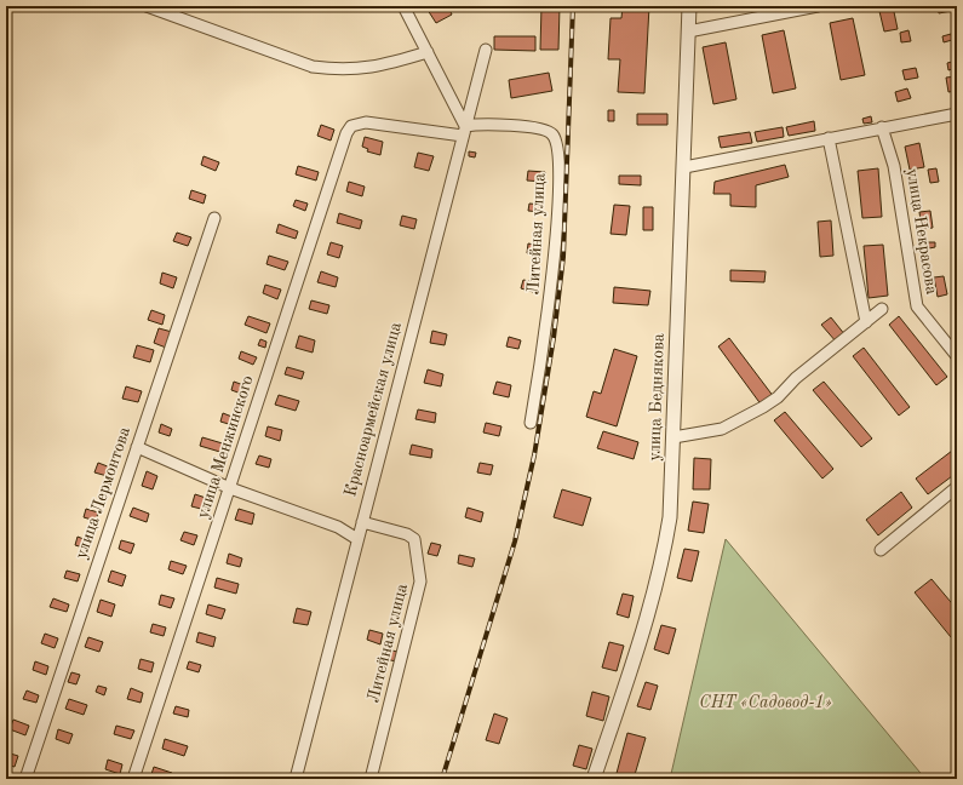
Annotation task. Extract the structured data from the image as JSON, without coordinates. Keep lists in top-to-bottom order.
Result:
{
  "streets": {
    "street": [
      "улица Некрасова",
      "Литейная улица",
      "улица Беднякова",
      "Красноармейская улица",
      "улица Менжинского",
      "улица Лермонтова"
    ]
  },
  "crossings": [
    ["Литейная улица", "Красноармейская улица"],
    ["Литейная улица", "улица Менжинского"],
    ["Красноармейская улица", "улица Менжинского"]
  ],
  "parks": ["СНТ «Садовод-1»"]
}
